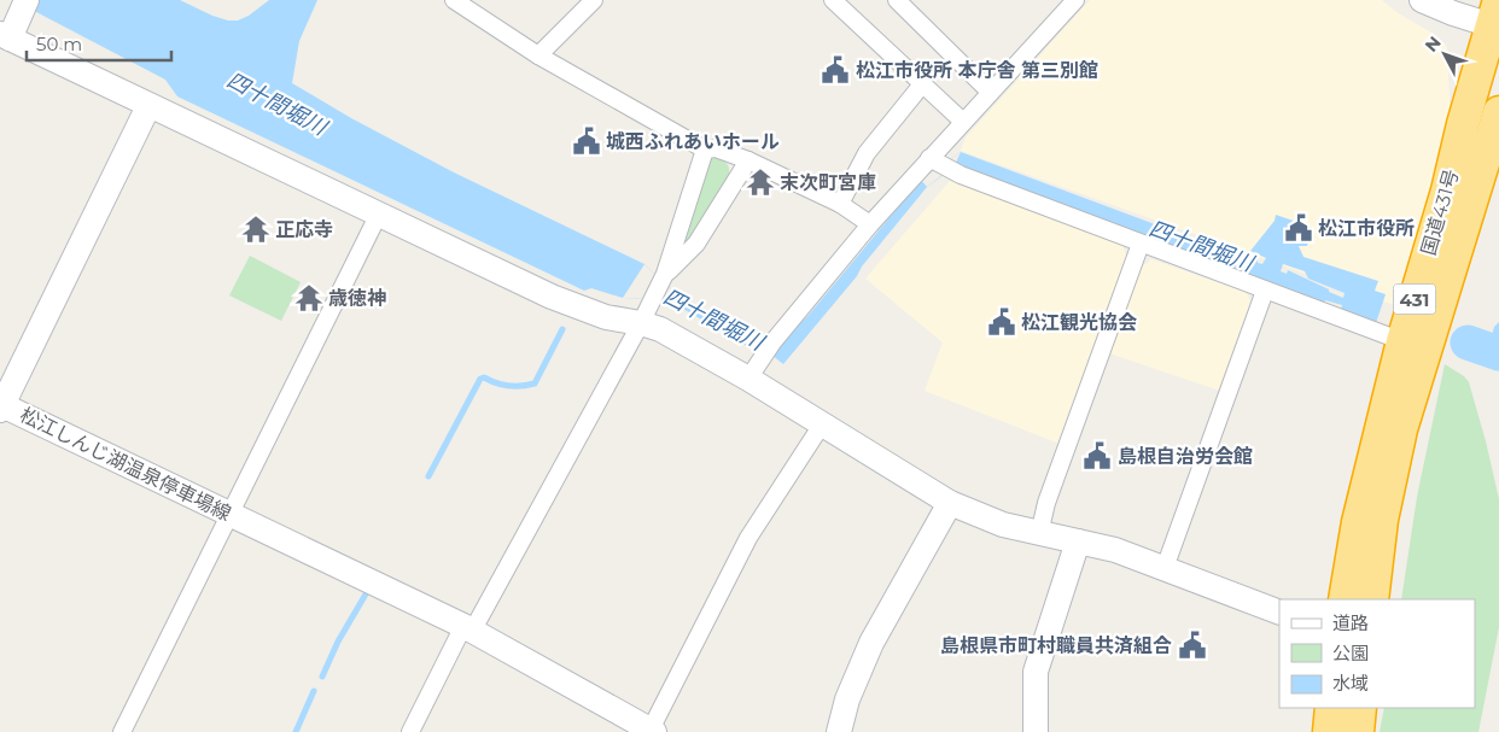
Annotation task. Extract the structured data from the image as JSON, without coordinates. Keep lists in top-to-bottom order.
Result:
{
  "streets": {
    "highway": ["国道431号", "431"],
    "street": ["松江しんじ湖温泉停車場線"]
  },
  "water": ["四十間堀川"],
  "places": {
    "public building": [
      "松江市役所 本庁舎 第三別館",
      "城西ふれあいホール",
      "松江市役所",
      "松江観光協会",
      "島根自治労会館",
      "島根県市町村職員共済組合"
    ],
    "temple": ["末次町宮庫", "正応寺", "歳徳神"]
  },
  "legend": ["道路", "公園", "水域"],
  "scale_bar": "50 m",
  "north": "top left"
}
